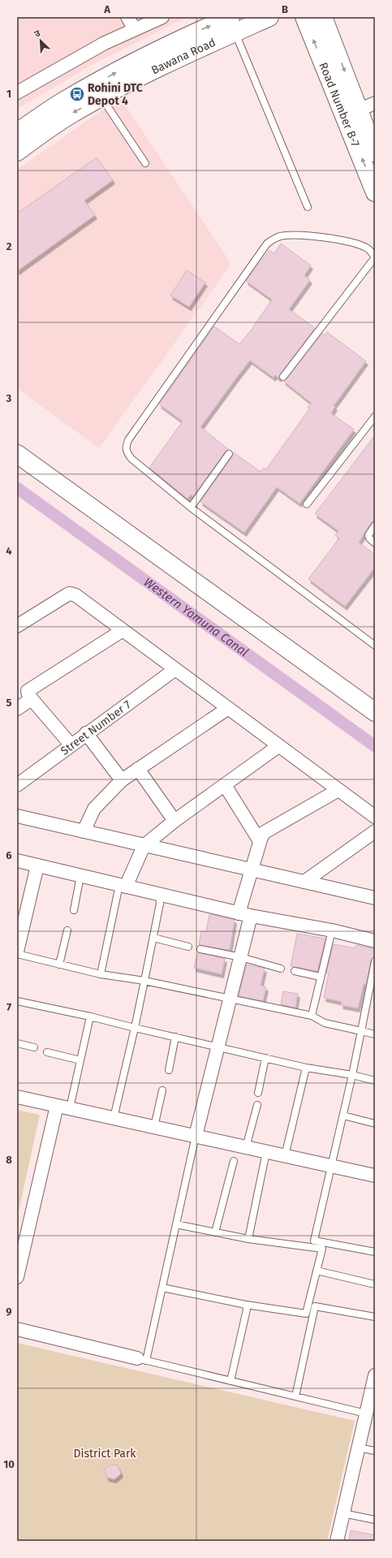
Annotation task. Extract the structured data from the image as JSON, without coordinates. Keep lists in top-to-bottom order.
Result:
{
  "streets": {
    "street": ["Bawana Road", "Road Number B-7", "Street Number 7"]
  },
  "water": ["Western Yamuna Canal"],
  "parks": ["District Park"],
  "places": {
    "bus stop": ["Rohini DTC Depot 4"]
  },
  "north": "top left",
  "grid": {
    "columns": ["A", "B"],
    "rows": [
      "1",
      "2",
      "3",
      "4",
      "5",
      "6",
      "7",
      "8",
      "9",
      "10"
    ]
  }
}
